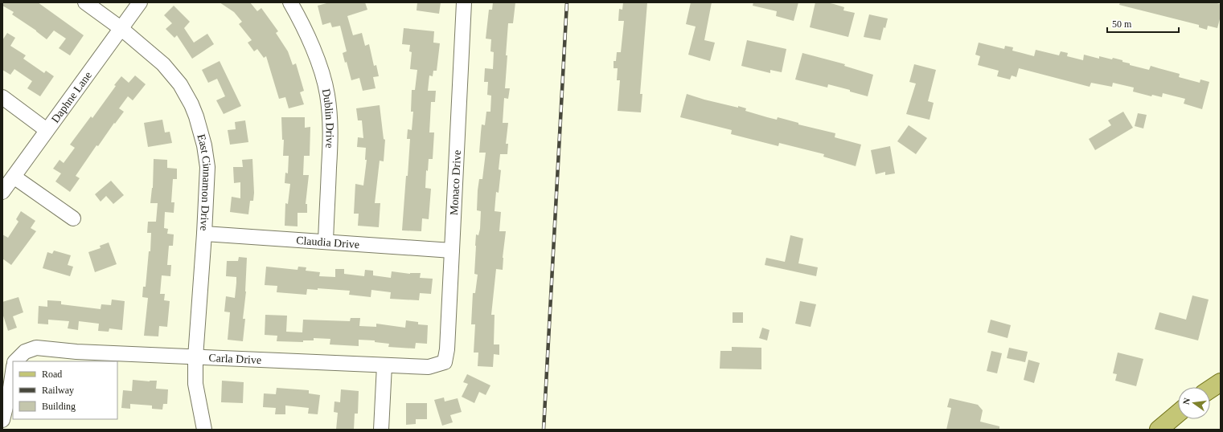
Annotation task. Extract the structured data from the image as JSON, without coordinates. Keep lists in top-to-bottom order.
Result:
{
  "streets": {
    "street": [
      "Daphne Lane",
      "Dublin Drive",
      "Monaco Drive",
      "East Cinnamon Drive",
      "Claudia Drive",
      "Carla Drive"
    ]
  },
  "crossings": [
    ["Daphne Lane", "East Cinnamon Drive"],
    ["Dublin Drive", "Claudia Drive"],
    ["Monaco Drive", "Claudia Drive"],
    ["Monaco Drive", "Carla Drive"],
    ["East Cinnamon Drive", "Claudia Drive"],
    ["East Cinnamon Drive", "Carla Drive"]
  ],
  "legend": ["Road", "Railway", "Building"],
  "scale_bar": "50 m",
  "north": "left"
}
